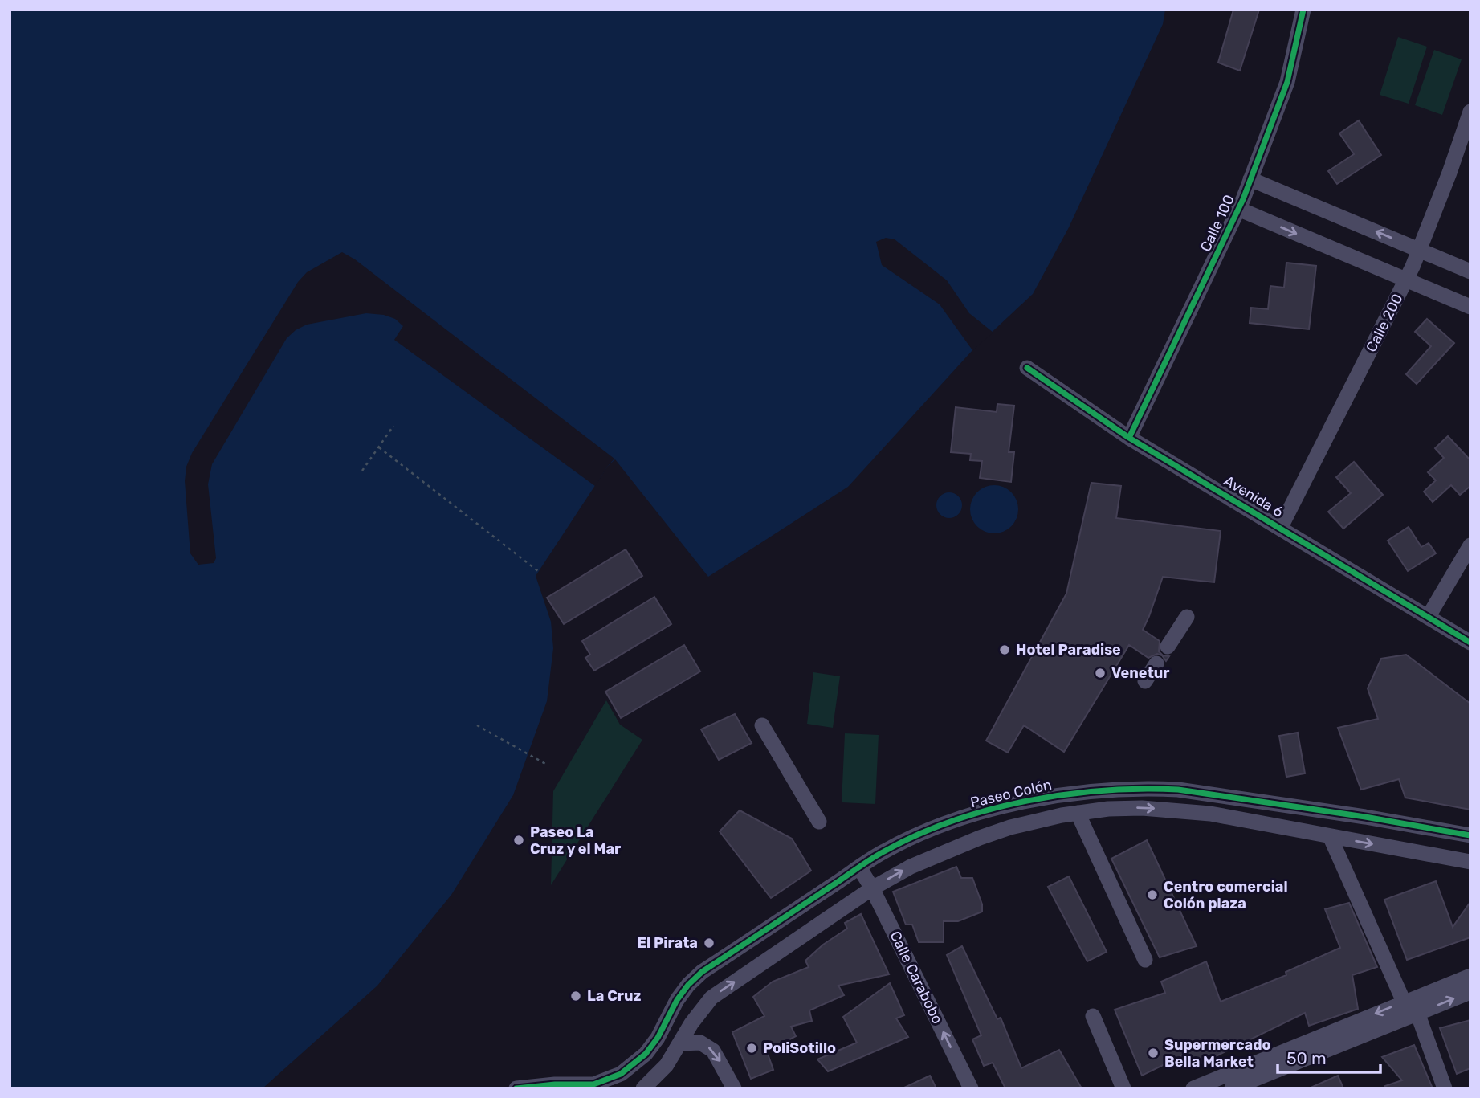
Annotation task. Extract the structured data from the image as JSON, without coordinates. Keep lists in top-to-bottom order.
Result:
{
  "streets": {
    "street": [
      "Calle 100",
      "Calle 200",
      "Avenida 6",
      "Paseo Colón",
      "Calle Carabobo"
    ]
  },
  "crossings": [
    ["Calle 100", "Avenida 6"],
    ["Calle 200", "Avenida 6"],
    ["Paseo Colón", "Calle Carabobo"]
  ],
  "one_way": ["Calle Carabobo"],
  "places": [
    "Hotel Paradise",
    "Venetur",
    "Paseo La Cruz y el Mar",
    "Centro comercial Colón plaza",
    "El Pirata",
    "La Cruz",
    "PoliSotillo",
    "Supermercado Bella Market"
  ],
  "scale_bar": "50 m"
}
